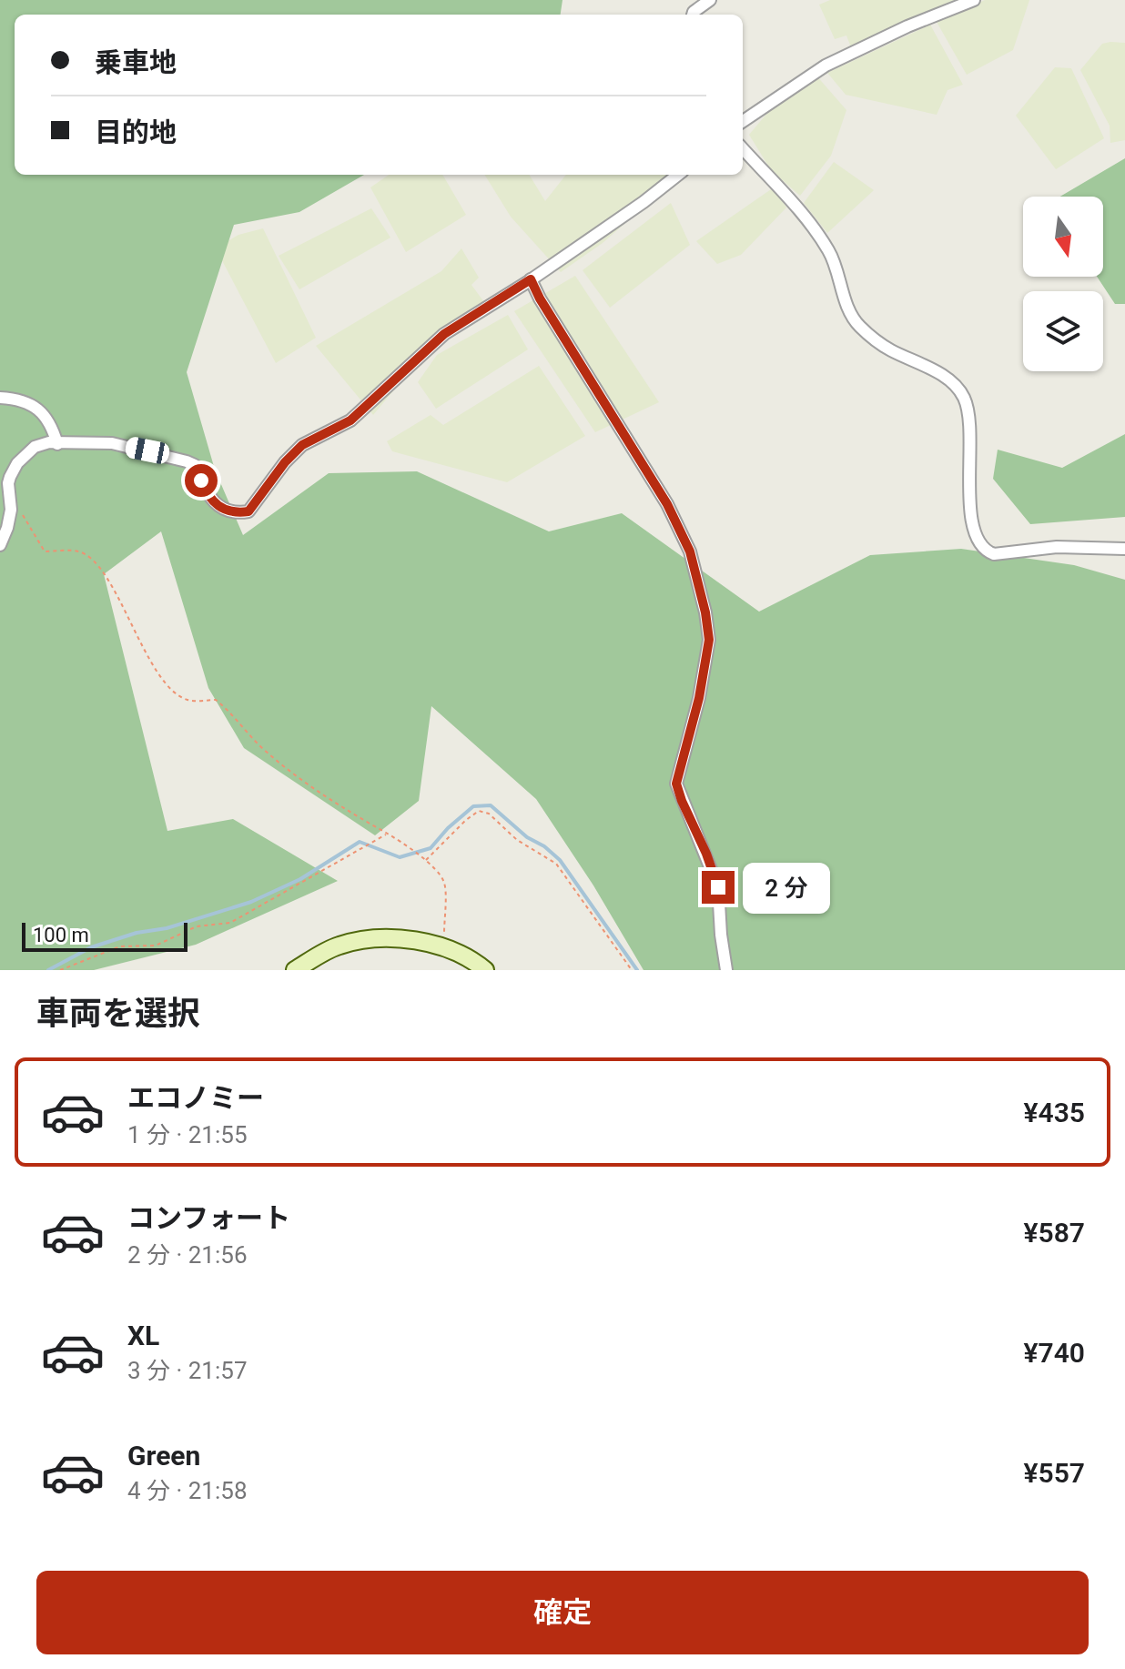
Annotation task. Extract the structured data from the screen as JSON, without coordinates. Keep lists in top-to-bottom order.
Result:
{
  "scale_bar": "100 m",
  "north": "bottom",
  "page": {
    "banner": ["乗車地", "目的地"],
    "bubble": "2 分",
    "scale": "100 m",
    "heading": "車両を選択",
    "list": [
      {
        "name": "エコノミー",
        "note": "1 分 · 21:55",
        "value": "¥435"
      },
      {
        "name": "コンフォート",
        "note": "2 分 · 21:56",
        "value": "¥587"
      },
      {
        "name": "XL",
        "note": "3 分 · 21:57",
        "value": "¥740"
      },
      {
        "name": "Green",
        "note": "4 分 · 21:58",
        "value": "¥557"
      }
    ],
    "buttons": "確定"
  }
}
